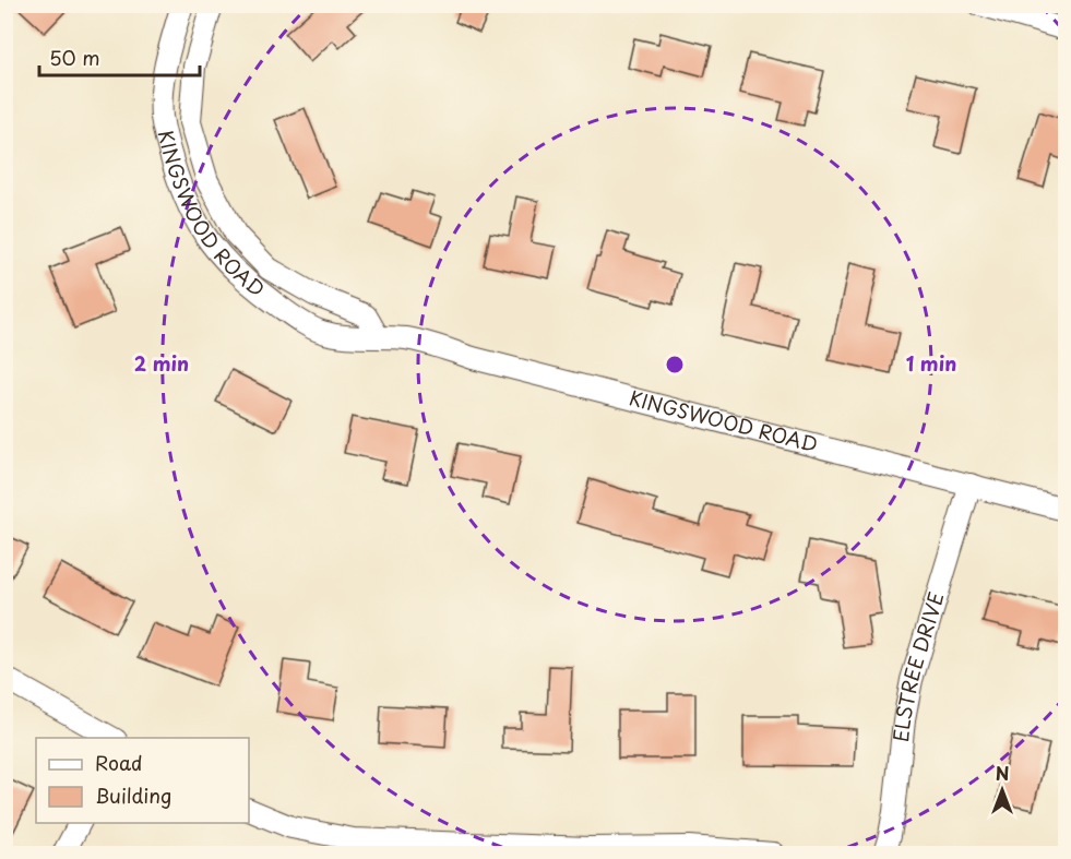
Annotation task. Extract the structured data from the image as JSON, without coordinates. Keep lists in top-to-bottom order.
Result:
{
  "streets": {
    "street": ["KINGSWOOD ROAD", "ELSTREE DRIVE"]
  },
  "crossings": [
    ["KINGSWOOD ROAD", "ELSTREE DRIVE"]
  ],
  "legend": ["Road", "Building"],
  "scale_bar": "50 m",
  "north": "top",
  "rings": ["1 min", "2 min"]
}
